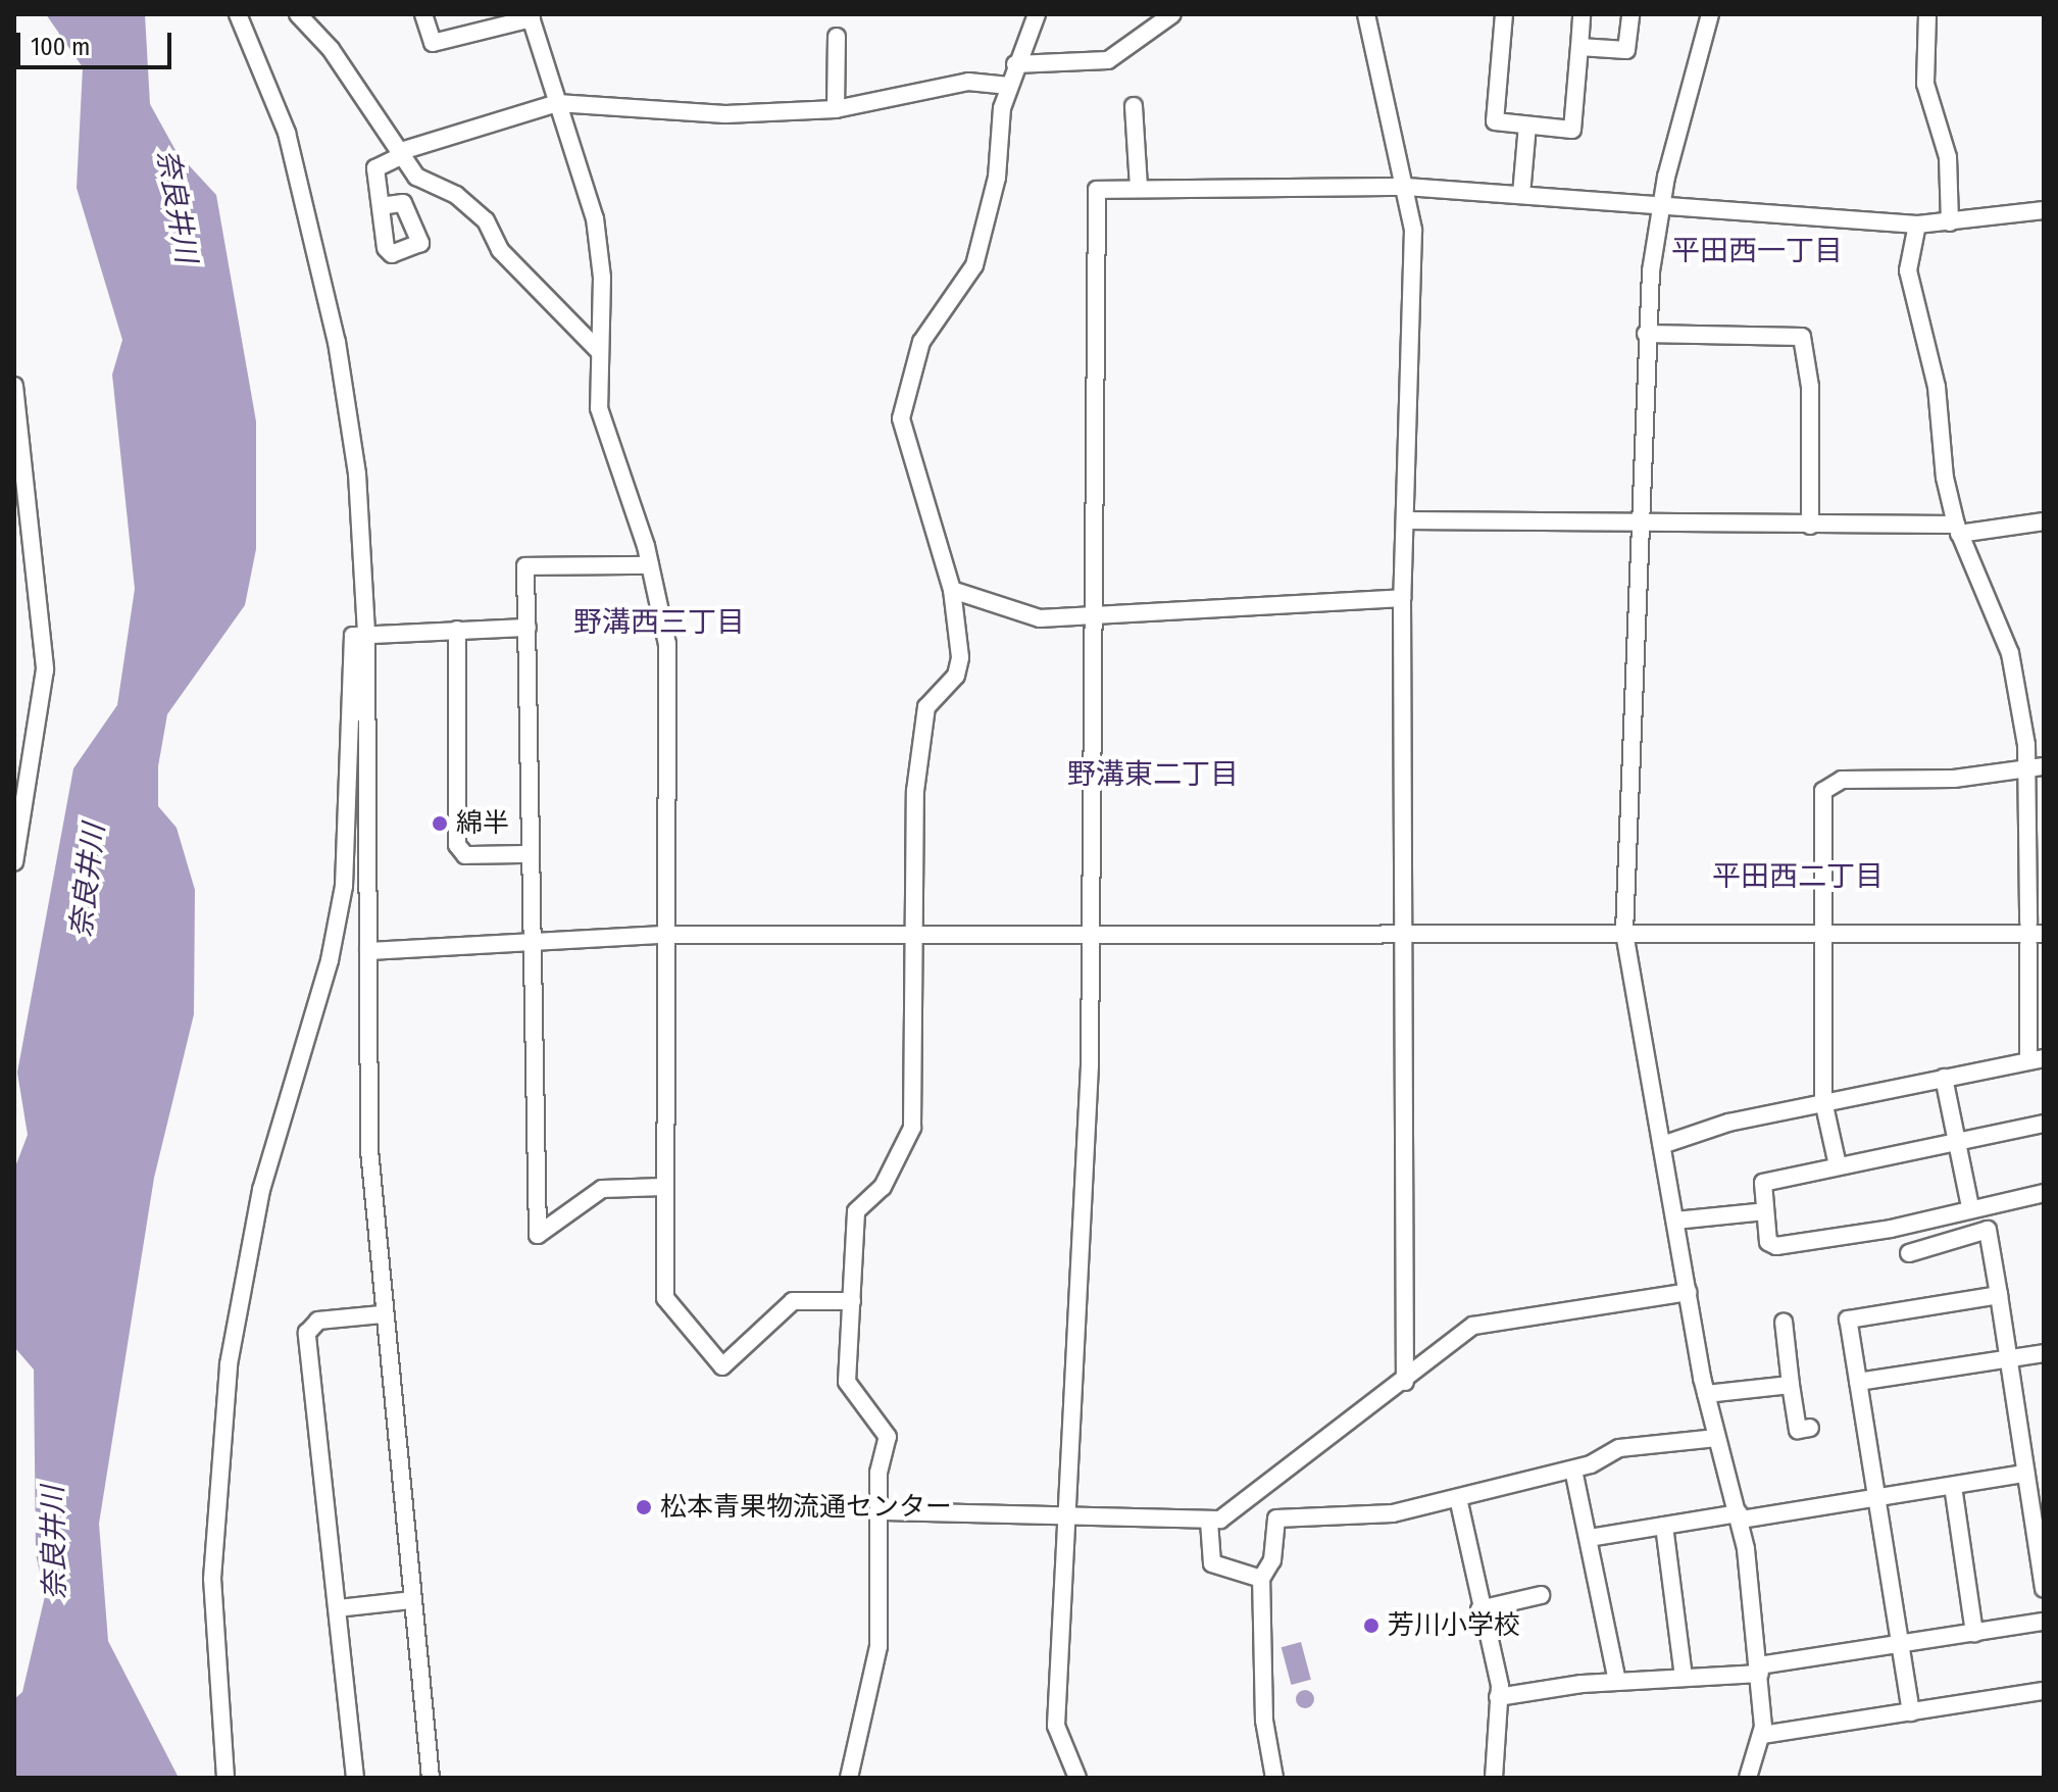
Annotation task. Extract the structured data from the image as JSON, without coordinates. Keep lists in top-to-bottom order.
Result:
{
  "districts": [
    "平田西一丁目",
    "野溝西三丁目",
    "野溝東二丁目",
    "平田西二丁目"
  ],
  "water": ["奈良井川"],
  "places": ["綿半", "松本青果物流通センター", "芳川小学校"],
  "scale_bar": "100 m"
}
